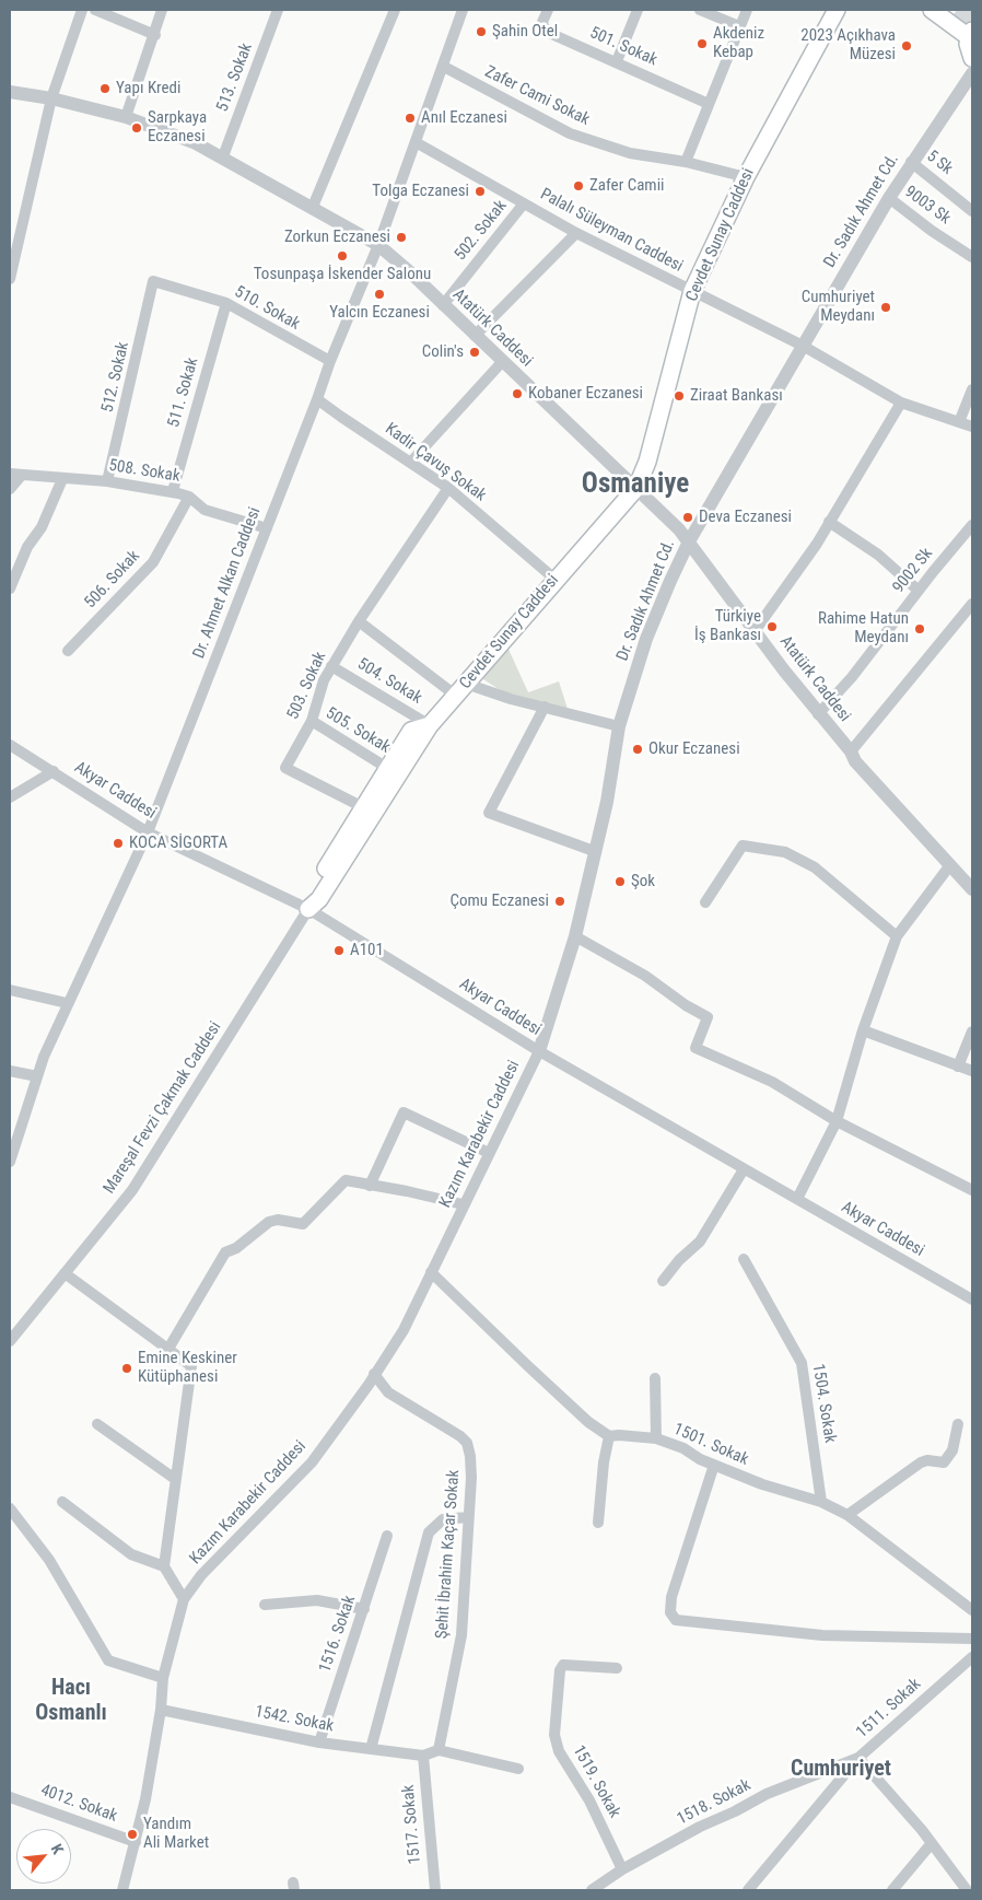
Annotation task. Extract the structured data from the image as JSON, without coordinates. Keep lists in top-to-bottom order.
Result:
{
  "streets": {
    "main road": ["Cevdet Sunay Caddesi"],
    "street": [
      "501. Sokak",
      "513. Sokak",
      "Zafer Cami Sokak",
      "5 Sk",
      "9003 Sk",
      "Dr. Sadık Ahmet Cd.",
      "502. Sokak",
      "Palalı Süleyman Caddesi",
      "510. Sokak",
      "Atatürk Caddesi",
      "512. Sokak",
      "511. Sokak",
      "Kadir Çavuş Sokak",
      "508. Sokak",
      "9002 Sk",
      "506. Sokak",
      "Dr. Ahmet Alkan Caddesi",
      "504. Sokak",
      "503. Sokak",
      "505. Sokak",
      "Akyar Caddesi",
      "Mareşal Fevzi Çakmak Caddesi",
      "Kazım Karabekir Caddesi",
      "1504. Sokak",
      "1501. Sokak",
      "Şehit İbrahim Kaçar Sokak",
      "1516. Sokak",
      "1511. Sokak",
      "1542. Sokak",
      "1519. Sokak",
      "1518. Sokak",
      "4012. Sokak",
      "1517. Sokak"
    ]
  },
  "crossings": [
    ["513. Sokak", "Atatürk Caddesi"],
    ["Zafer Cami Sokak", "Cevdet Sunay Caddesi"],
    ["Zafer Cami Sokak", "Dr. Ahmet Alkan Caddesi"],
    ["5 Sk", "Dr. Sadık Ahmet Cd."],
    ["9003 Sk", "Dr. Sadık Ahmet Cd."],
    ["Dr. Sadık Ahmet Cd.", "Palalı Süleyman Caddesi"],
    ["Dr. Sadık Ahmet Cd.", "Atatürk Caddesi"],
    ["Dr. Sadık Ahmet Cd.", "Akyar Caddesi"],
    ["Dr. Sadık Ahmet Cd.", "Kazım Karabekir Caddesi"],
    ["502. Sokak", "Palalı Süleyman Caddesi"],
    ["502. Sokak", "Atatürk Caddesi"],
    ["Palalı Süleyman Caddesi", "Cevdet Sunay Caddesi"],
    ["Palalı Süleyman Caddesi", "Dr. Ahmet Alkan Caddesi"],
    ["Cevdet Sunay Caddesi", "Atatürk Caddesi"],
    ["Cevdet Sunay Caddesi", "Kadir Çavuş Sokak"],
    ["Cevdet Sunay Caddesi", "504. Sokak"],
    ["510. Sokak", "512. Sokak"],
    ["510. Sokak", "511. Sokak"],
    ["510. Sokak", "Dr. Ahmet Alkan Caddesi"],
    ["Atatürk Caddesi", "9002 Sk"],
    ["Atatürk Caddesi", "Dr. Ahmet Alkan Caddesi"],
    ["512. Sokak", "508. Sokak"],
    ["511. Sokak", "508. Sokak"],
    ["Kadir Çavuş Sokak", "Dr. Ahmet Alkan Caddesi"],
    ["Kadir Çavuş Sokak", "503. Sokak"],
    ["508. Sokak", "506. Sokak"],
    ["508. Sokak", "Dr. Ahmet Alkan Caddesi"],
    ["Dr. Ahmet Alkan Caddesi", "Akyar Caddesi"],
    ["504. Sokak", "503. Sokak"],
    ["503. Sokak", "505. Sokak"],
    ["Akyar Caddesi", "Mareşal Fevzi Çakmak Caddesi"],
    ["Akyar Caddesi", "Kazım Karabekir Caddesi"],
    ["Kazım Karabekir Caddesi", "Şehit İbrahim Kaçar Sokak"],
    ["Kazım Karabekir Caddesi", "1542. Sokak"],
    ["Kazım Karabekir Caddesi", "4012. Sokak"],
    ["1504. Sokak", "1501. Sokak"],
    ["1516. Sokak", "1542. Sokak"],
    ["1511. Sokak", "1518. Sokak"],
    ["1542. Sokak", "1517. Sokak"],
    ["1519. Sokak", "1518. Sokak"]
  ],
  "districts": ["Osmaniye", "Hacı Osmanlı", "Cumhuriyet"],
  "places": [
    "Şahin Otel",
    "Akdeniz Kebap",
    "2023 Açıkhava Müzesi",
    "Yapı Kredi",
    "Anıl Eczanesi",
    "Sarpkaya Eczanesi",
    "Zafer Camii",
    "Tolga Eczanesi",
    "Zorkun Eczanesi",
    "Tosunpaşa İskender Salonu",
    "Yalcın Eczanesi",
    "Cumhuriyet Meydanı",
    "Colin's",
    "Kobaner Eczanesi",
    "Ziraat Bankası",
    "Deva Eczanesi",
    "Türkiye İş Bankası",
    "Rahime Hatun Meydanı",
    "Okur Eczanesi",
    "KOCA SİGORTA",
    "Şok",
    "Çomu Eczanesi",
    "A101",
    "Emine Keskiner Kütüphanesi",
    "Yandım Ali Market"
  ],
  "north": "top right"
}
